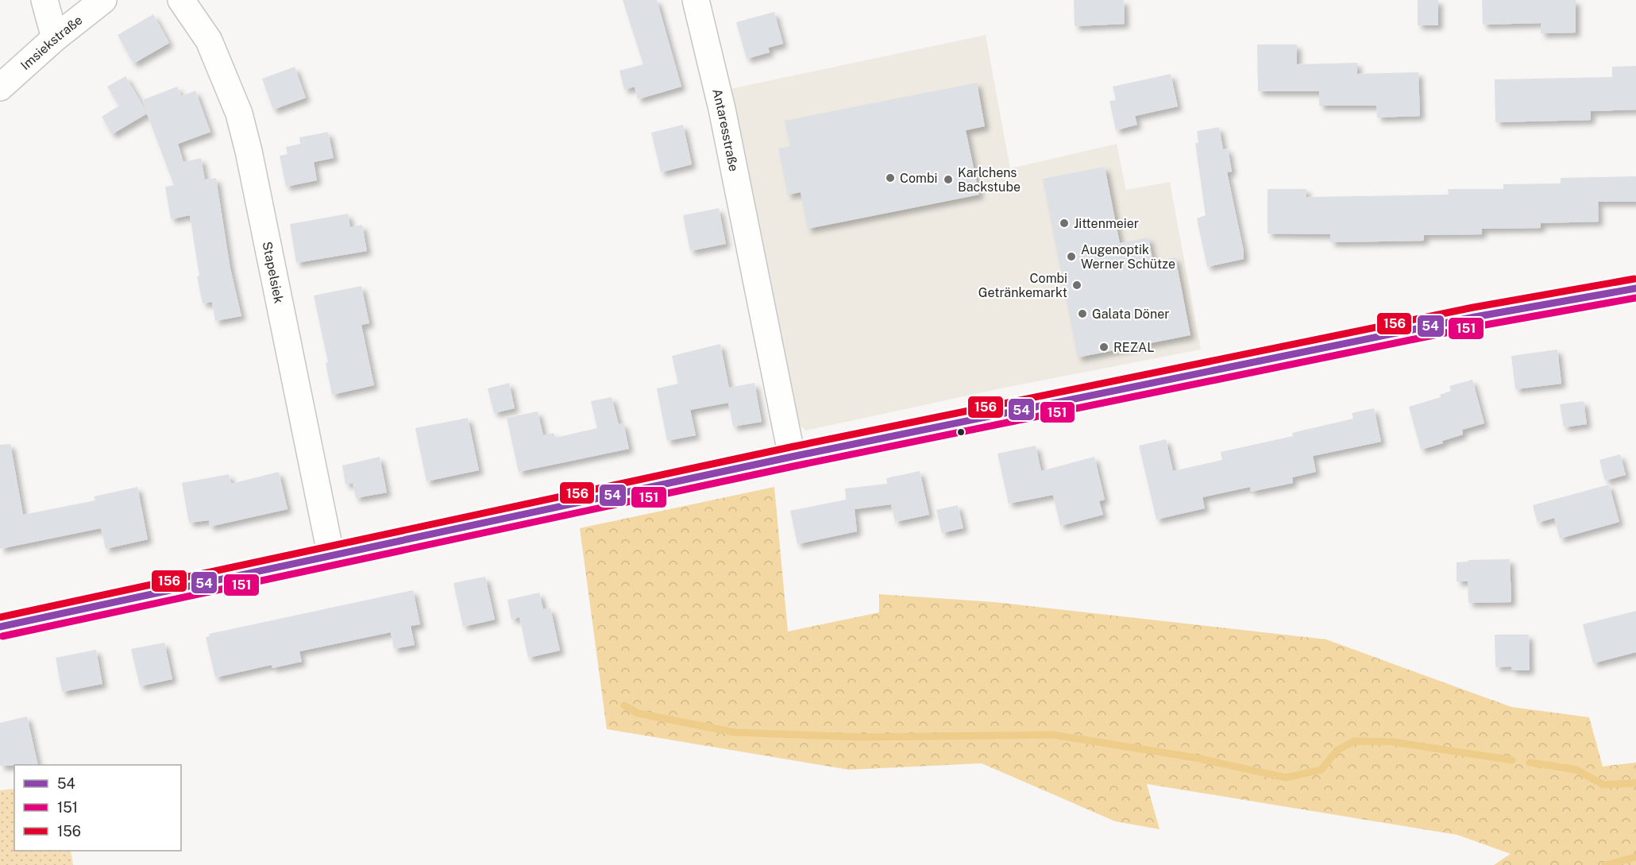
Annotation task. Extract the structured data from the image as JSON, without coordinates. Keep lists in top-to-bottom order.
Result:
{
  "streets": {
    "street": ["Imsiekstraße", "Antaresstraße", "Stapelsiek"]
  },
  "places": [
    "Combi",
    "Karlchens Backstube",
    "Jittenmeier",
    "Augenoptik Werner Schütze",
    "Combi Getränkemarkt",
    "Galata Döner",
    "REZAL"
  ],
  "lines": ["transit line 156", "transit line 54", "transit line 151"],
  "legend": ["54", "151", "156"]
}
